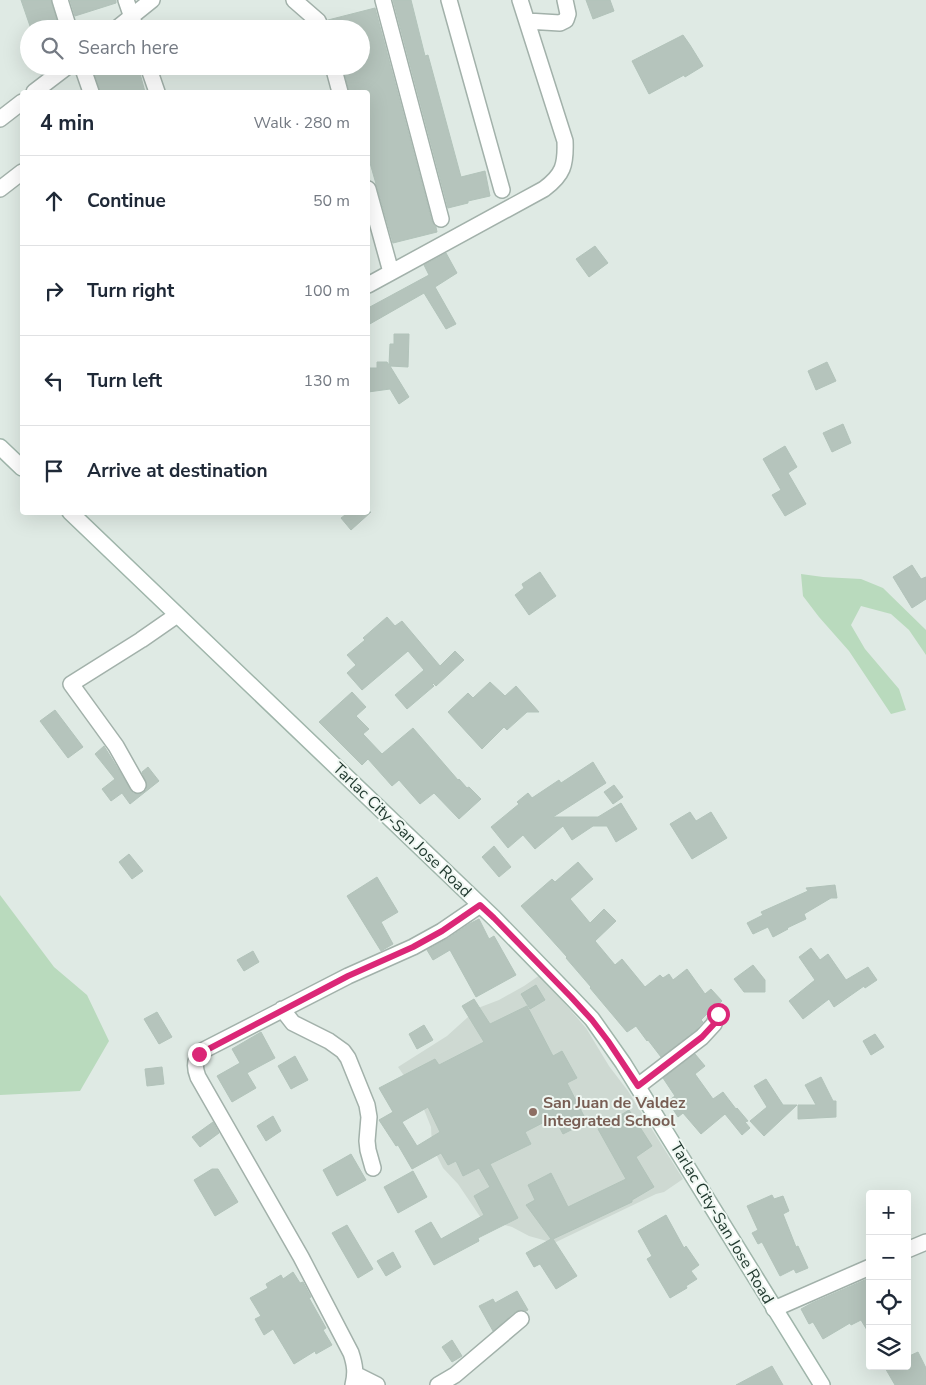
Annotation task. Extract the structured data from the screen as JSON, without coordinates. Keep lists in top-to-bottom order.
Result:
{
  "streets": {
    "street": ["Tarlac City-San Jose Road"]
  },
  "places": ["San Juan de Valdez Integrated School"],
  "page": {
    "search": "Search here",
    "heading": ["4 min", "Walk · 280 m"],
    "list": [
      ["Continue", "50 m"],
      ["Turn right", "100 m"],
      ["Turn left", "130 m"],
      "Arrive at destination"
    ],
    "map_buttons": ["+", "−"]
  }
}
